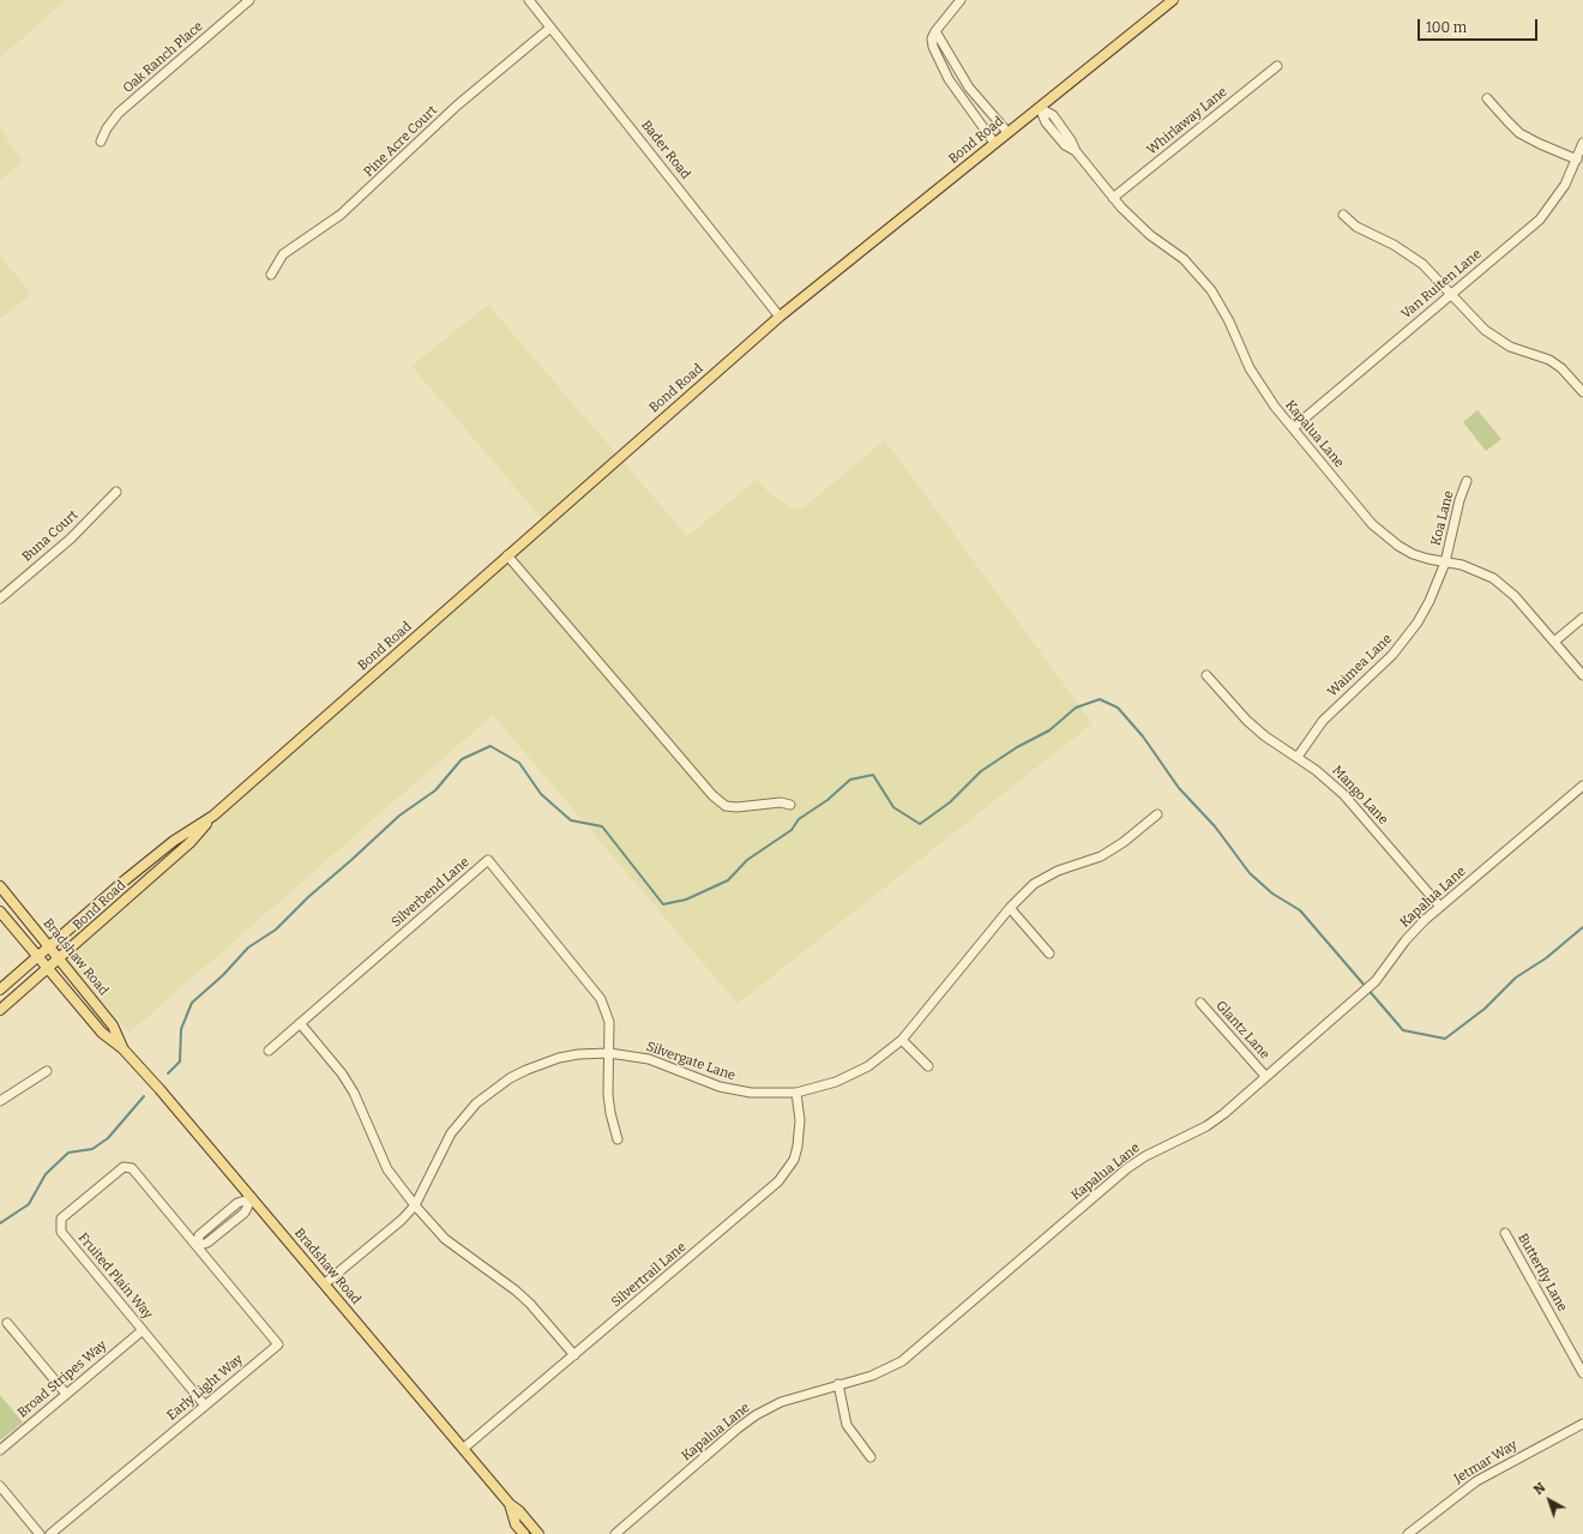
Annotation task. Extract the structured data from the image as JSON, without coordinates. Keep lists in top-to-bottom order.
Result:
{
  "streets": {
    "main road": ["Bond Road", "Bradshaw Road"],
    "street": [
      "Oak Ranch Place",
      "Whirlaway Lane",
      "Pine Acre Court",
      "Bader Road",
      "Van Ruiten Lane",
      "Kapalua Lane",
      "Koa Lane",
      "Buna Court",
      "Waimea Lane",
      "Mango Lane",
      "Silverbend Lane",
      "Glantz Lane",
      "Silvergate Lane",
      "Butterfly Lane",
      "Silvertrail Lane",
      "Fruited Plain Way",
      "Broad Stripes Way",
      "Early Light Way",
      "Jetmar Way"
    ]
  },
  "crossings": [
    ["Whirlaway Lane", "Kapalua Lane"],
    ["Bond Road", "Bader Road"],
    ["Bond Road", "Kapalua Lane"],
    ["Bond Road", "Bradshaw Road"],
    ["Pine Acre Court", "Bader Road"],
    ["Van Ruiten Lane", "Kapalua Lane"],
    ["Kapalua Lane", "Koa Lane"],
    ["Kapalua Lane", "Waimea Lane"],
    ["Kapalua Lane", "Mango Lane"],
    ["Kapalua Lane", "Glantz Lane"],
    ["Koa Lane", "Waimea Lane"],
    ["Waimea Lane", "Mango Lane"],
    ["Silverbend Lane", "Silvergate Lane"],
    ["Bradshaw Road", "Silvergate Lane"],
    ["Bradshaw Road", "Silvertrail Lane"],
    ["Silvergate Lane", "Silvertrail Lane"],
    ["Fruited Plain Way", "Broad Stripes Way"],
    ["Fruited Plain Way", "Early Light Way"]
  ],
  "scale_bar": "100 m",
  "north": "top left"
}
